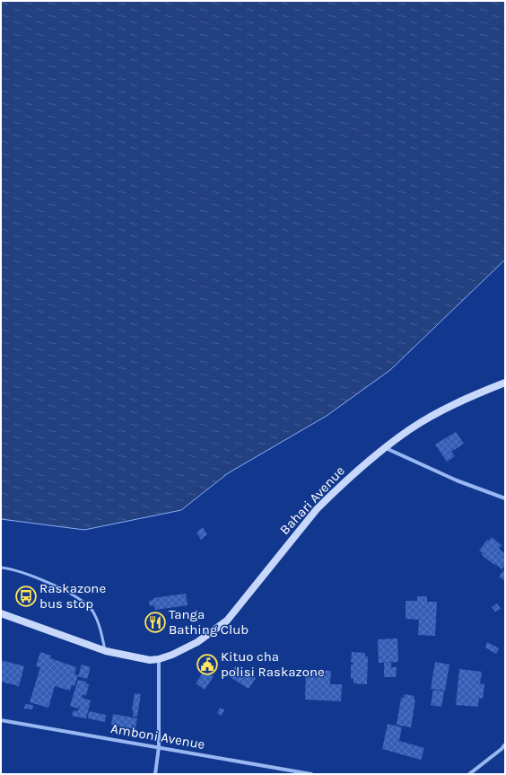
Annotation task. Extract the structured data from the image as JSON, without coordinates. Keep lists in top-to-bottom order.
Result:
{
  "streets": {
    "street": ["Bahari Avenue", "Amboni Avenue"]
  },
  "places": {
    "bus stop": ["Raskazone bus stop"],
    "restaurant": ["Tanga Bathing Club"],
    "public building": ["Kituo cha polisi Raskazone"]
  }
}
